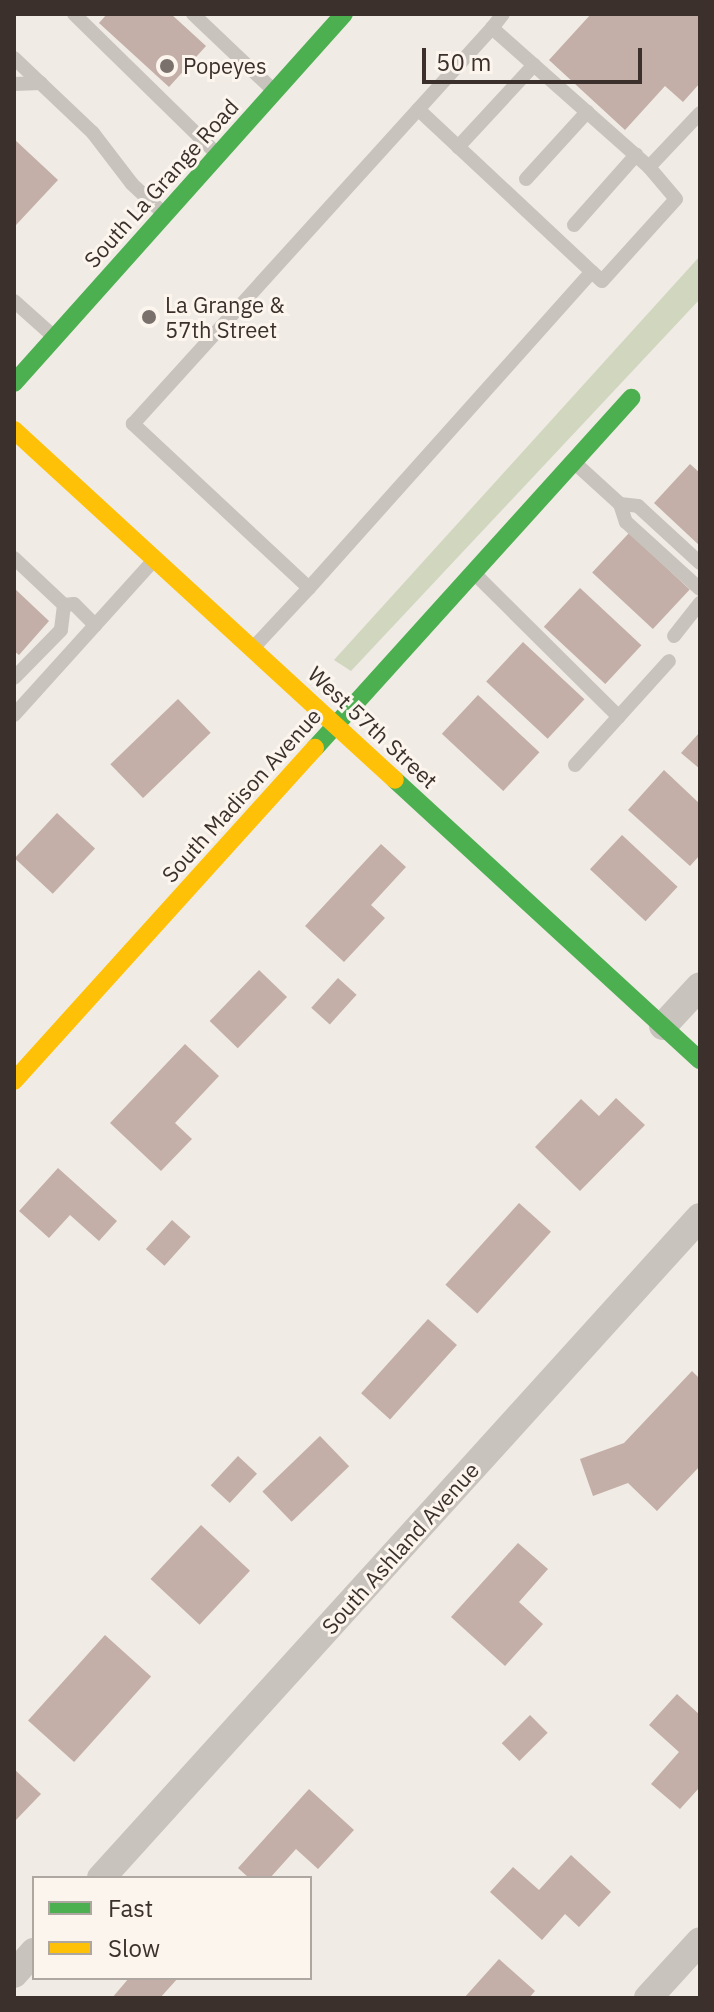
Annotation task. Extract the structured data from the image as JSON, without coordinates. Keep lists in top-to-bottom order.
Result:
{
  "streets": {
    "street": [
      "South La Grange Road",
      "West 57th Street",
      "South Madison Avenue",
      "South Ashland Avenue"
    ]
  },
  "crossings": [
    ["West 57th Street", "South Madison Avenue"]
  ],
  "places": ["Popeyes", "La Grange & 57th Street"],
  "legend": ["Fast", "Slow"],
  "scale_bar": "50 m"
}
